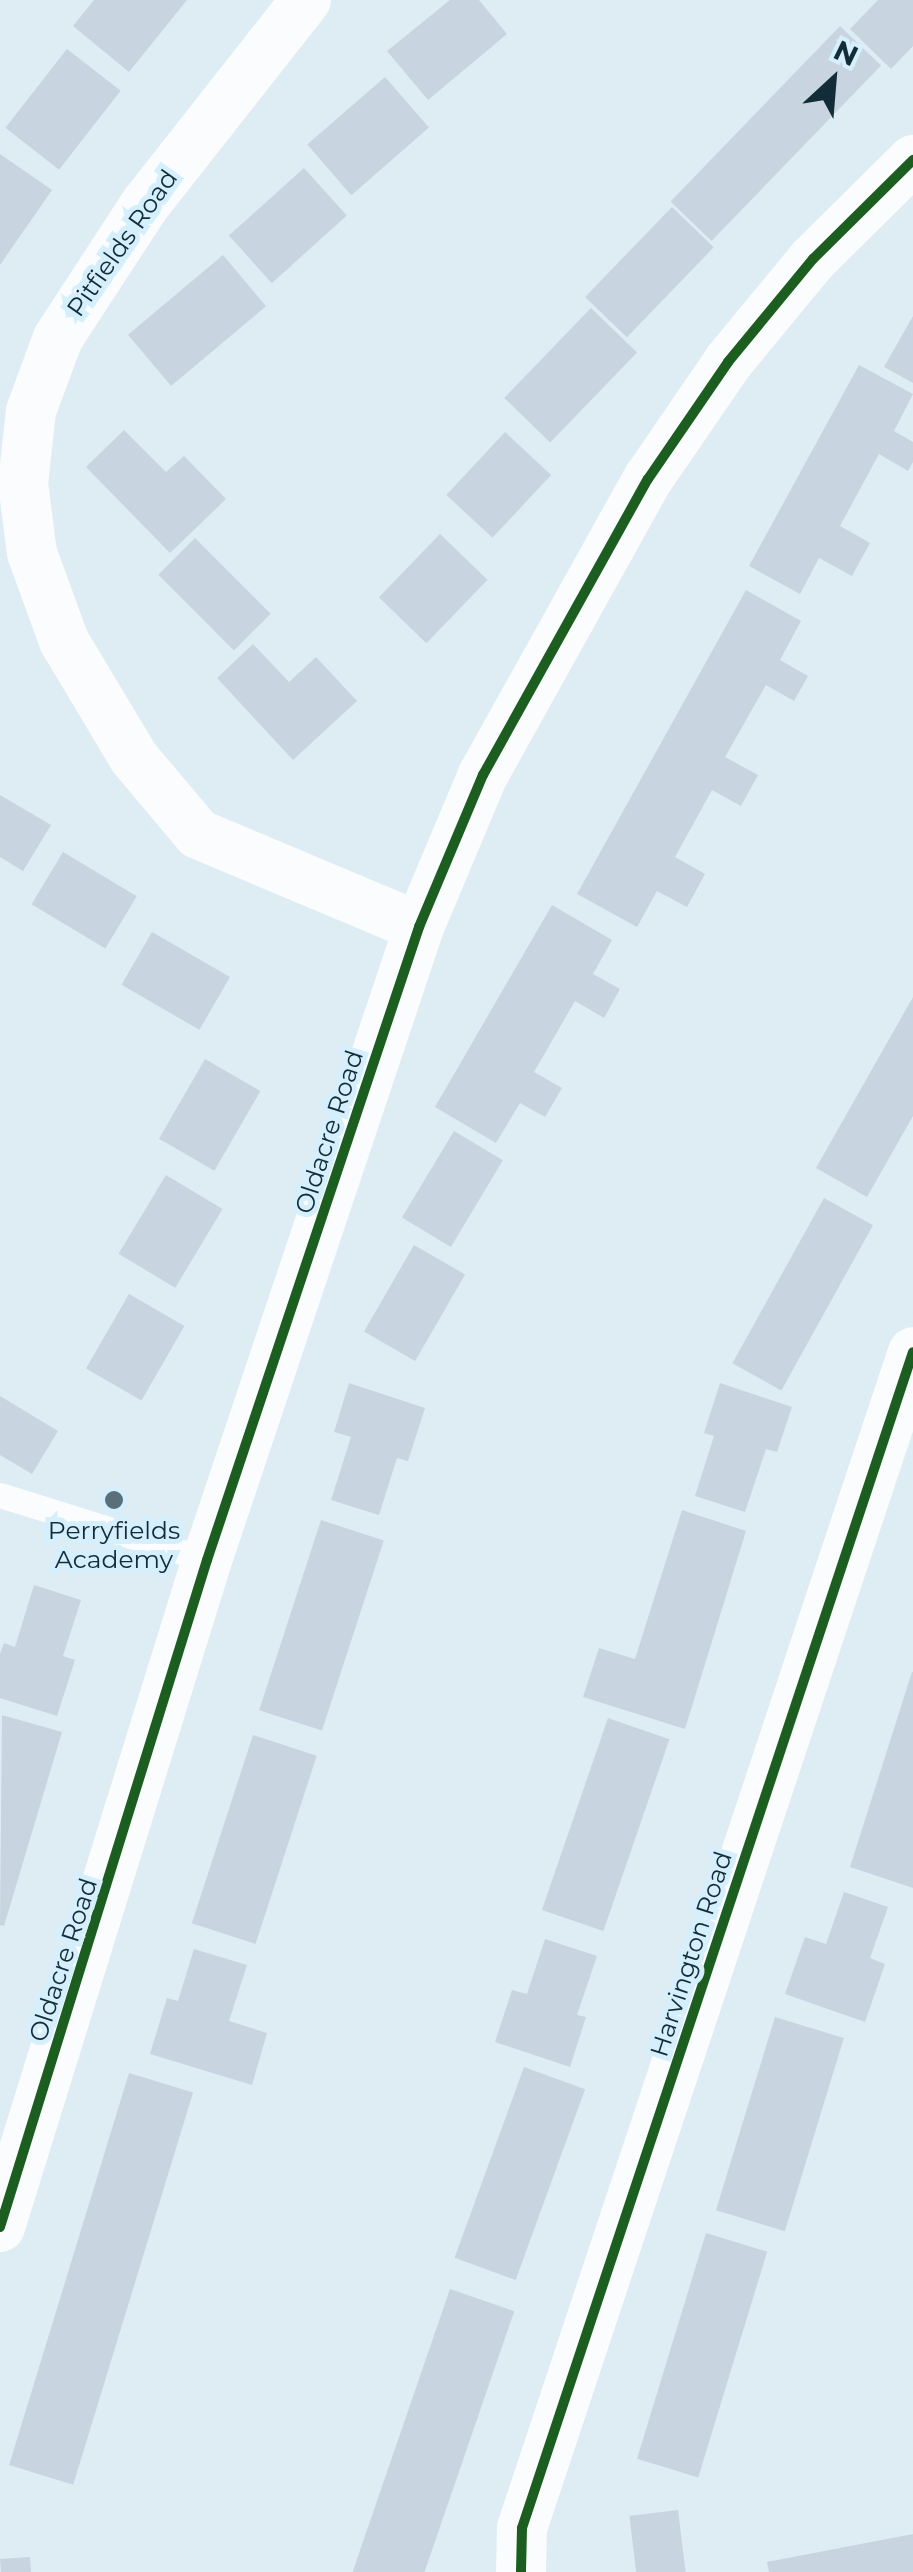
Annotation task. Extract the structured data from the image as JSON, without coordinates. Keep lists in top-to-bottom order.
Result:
{
  "streets": {
    "street": ["Pitfields Road", "Oldacre Road", "Harvington Road"]
  },
  "crossings": [
    ["Pitfields Road", "Oldacre Road"]
  ],
  "places": ["Perryfields Academy"],
  "north": "top right"
}
